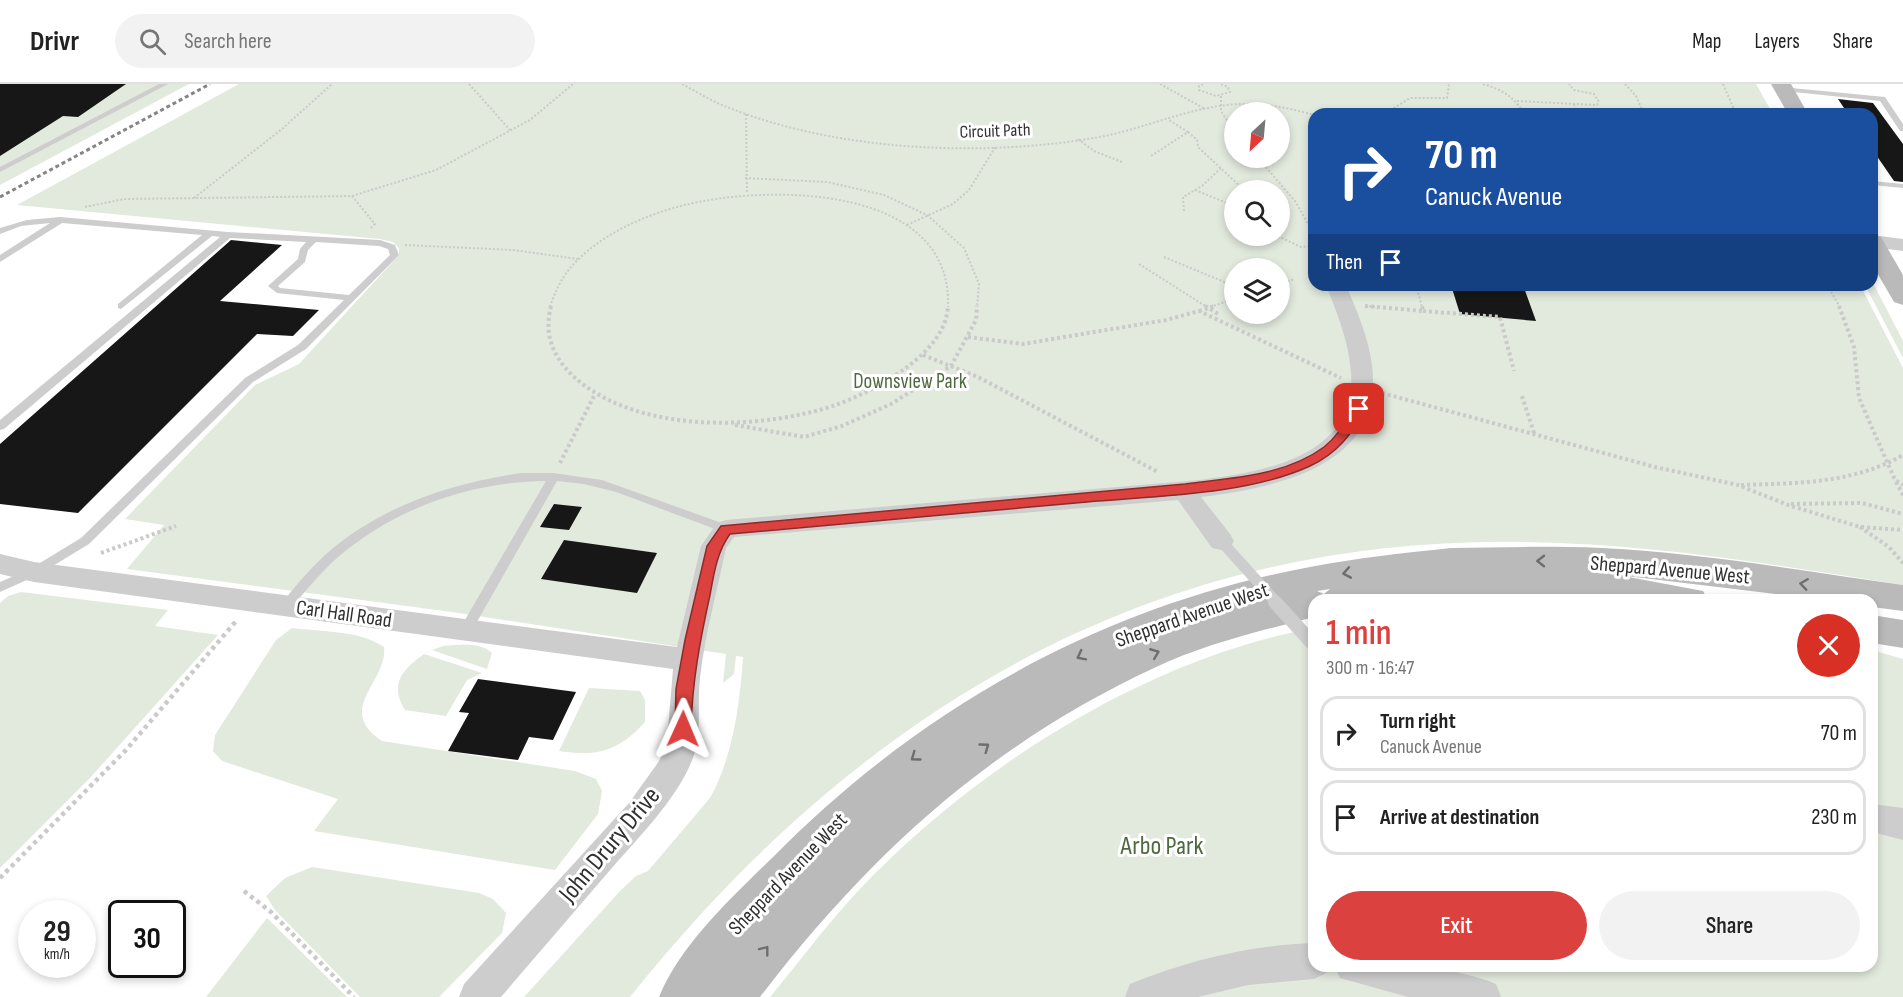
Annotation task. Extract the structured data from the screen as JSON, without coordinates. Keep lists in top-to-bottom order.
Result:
{
  "streets": {
    "main road": ["Sheppard Avenue West"],
    "street": ["Carl Hall Road", "John Drury Drive"],
    "path": ["Circuit Path"]
  },
  "crossings": [
    ["Carl Hall Road", "John Drury Drive"]
  ],
  "parks": ["Downsview Park", "Arbo Park"],
  "north": "bottom left",
  "page": {
    "header": "Drivr",
    "search": "Search here",
    "nav": ["Map", "Layers", "Share"],
    "turn": ["70 m", "Canuck Avenue"],
    "then": "Then",
    "heading": ["1 min", "300 m · 16:47"],
    "list": [
      {
        "name": "Turn right",
        "note": "Canuck Avenue",
        "value": "70 m"
      },
      {
        "name": "Arrive at destination",
        "value": "230 m"
      }
    ],
    "buttons": ["Exit", "Share"],
    "speed": "29 km/h",
    "limit": "30"
  }
}
